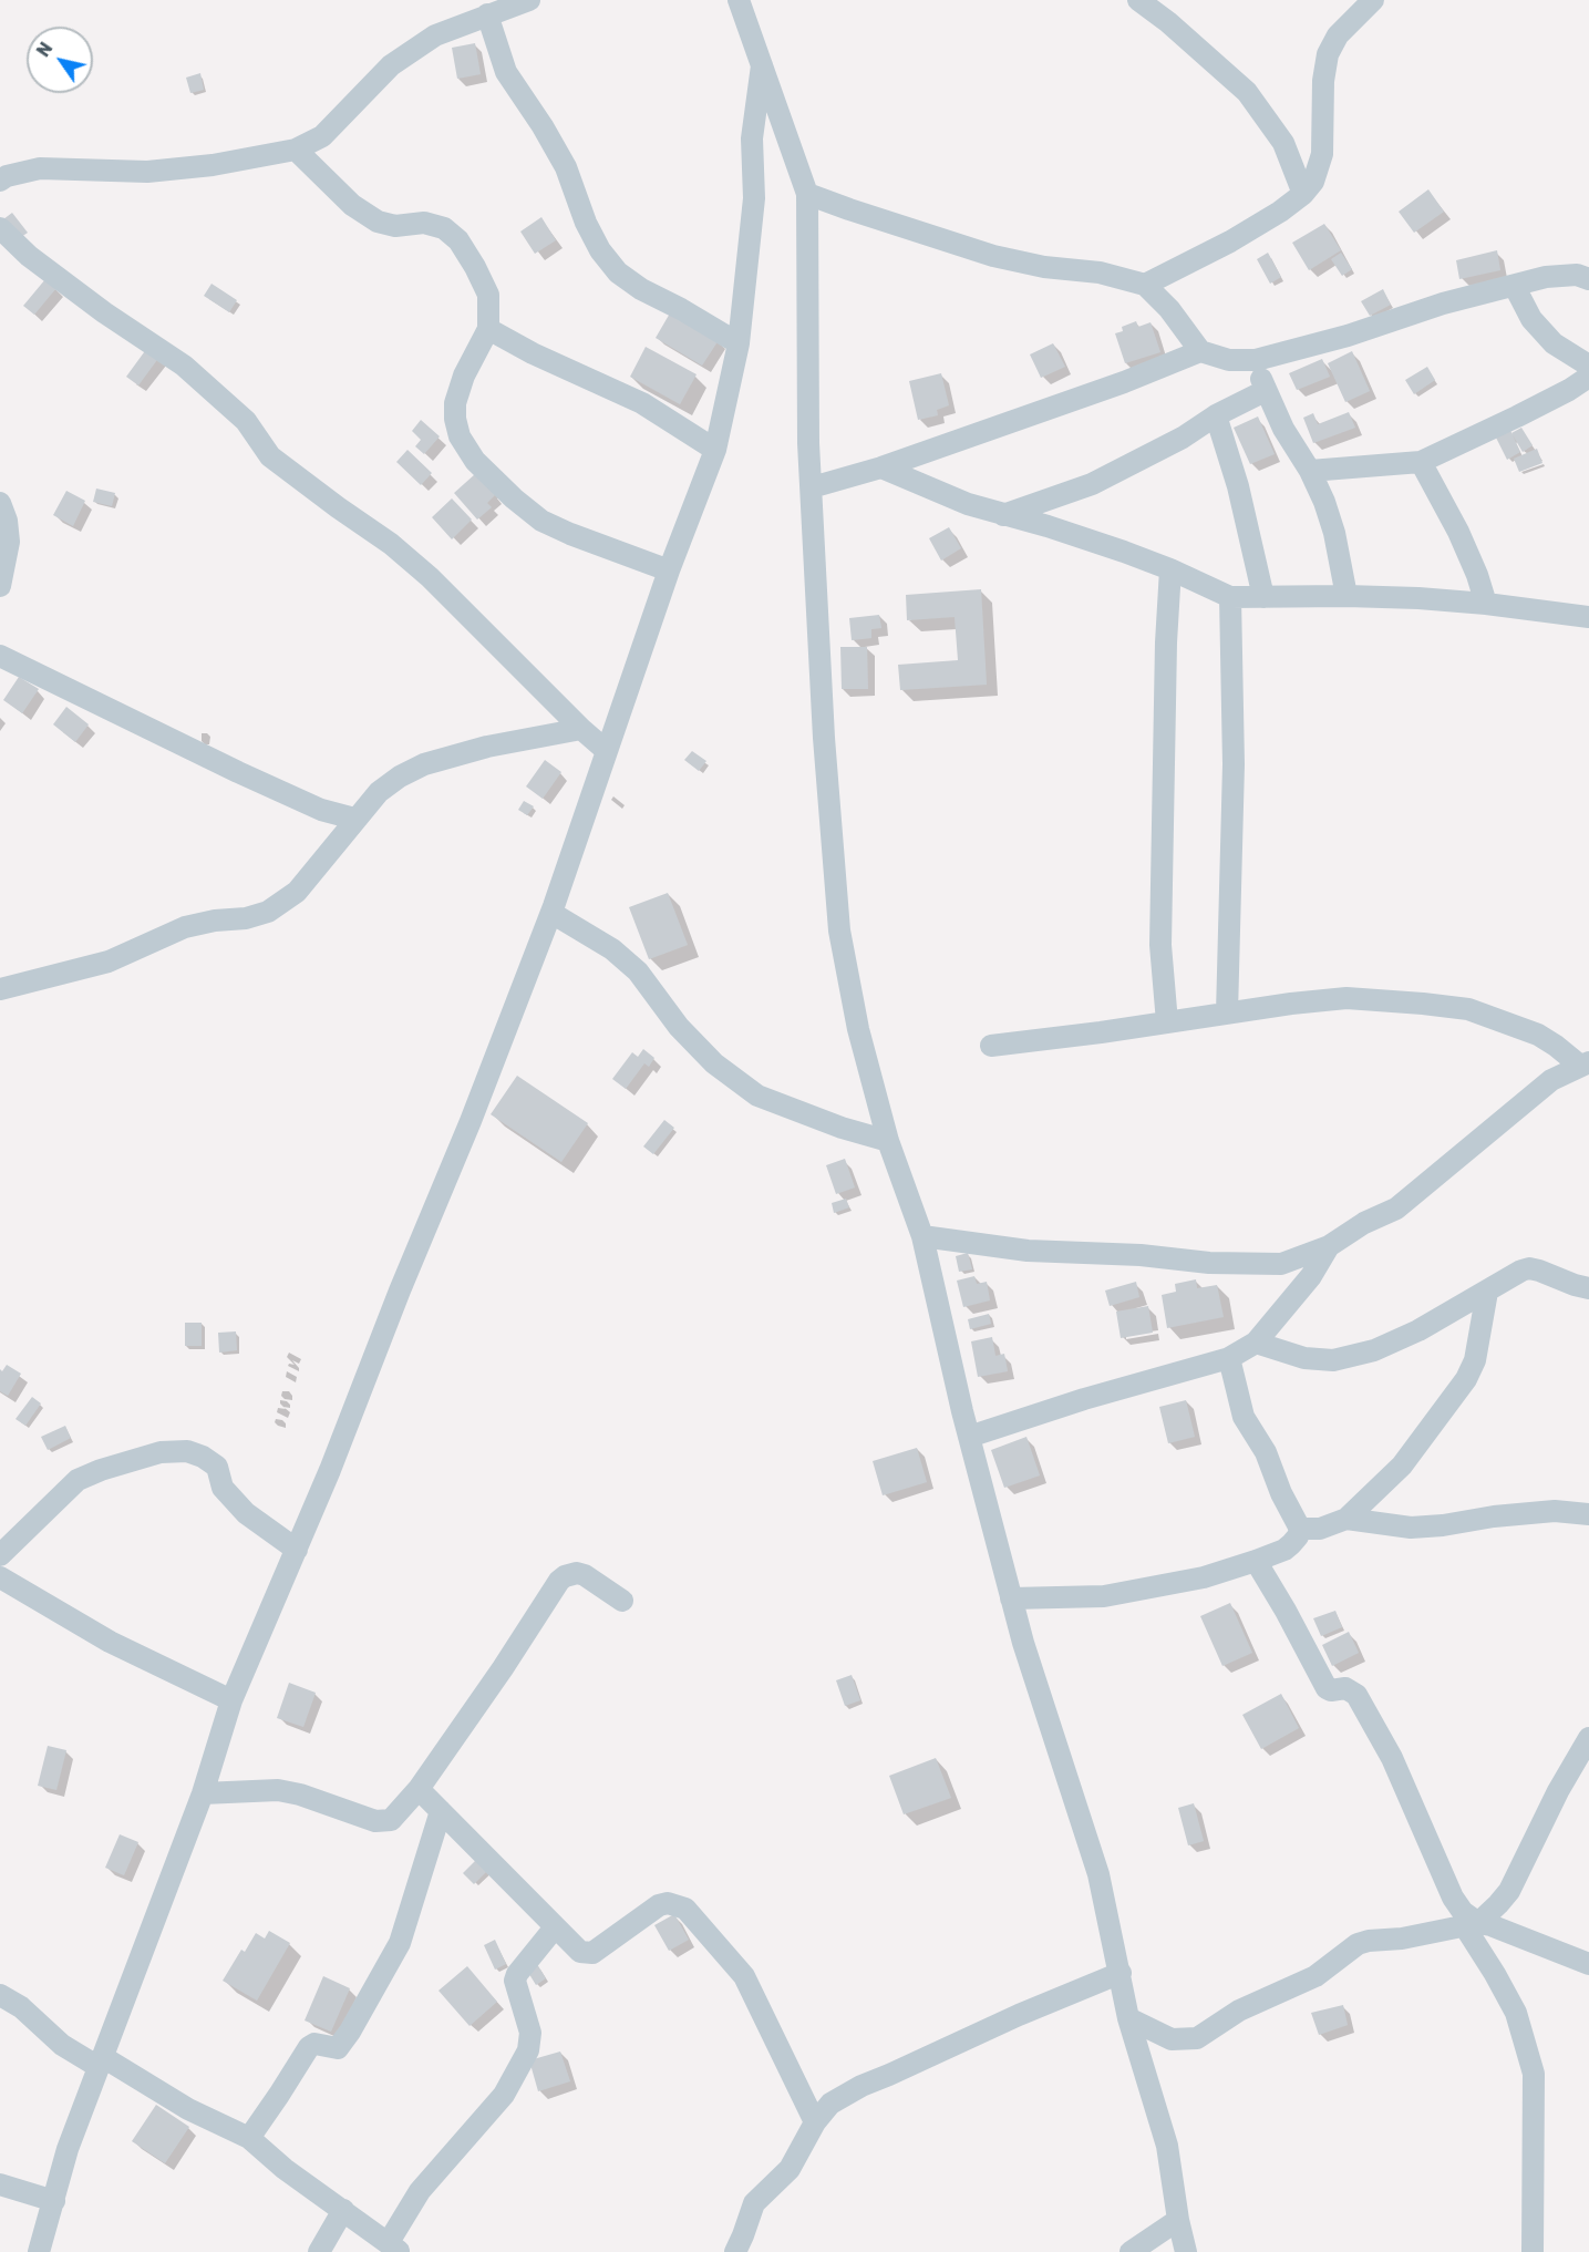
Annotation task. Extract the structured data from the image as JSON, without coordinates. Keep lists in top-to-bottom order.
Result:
{
  "north": "top left"
}
